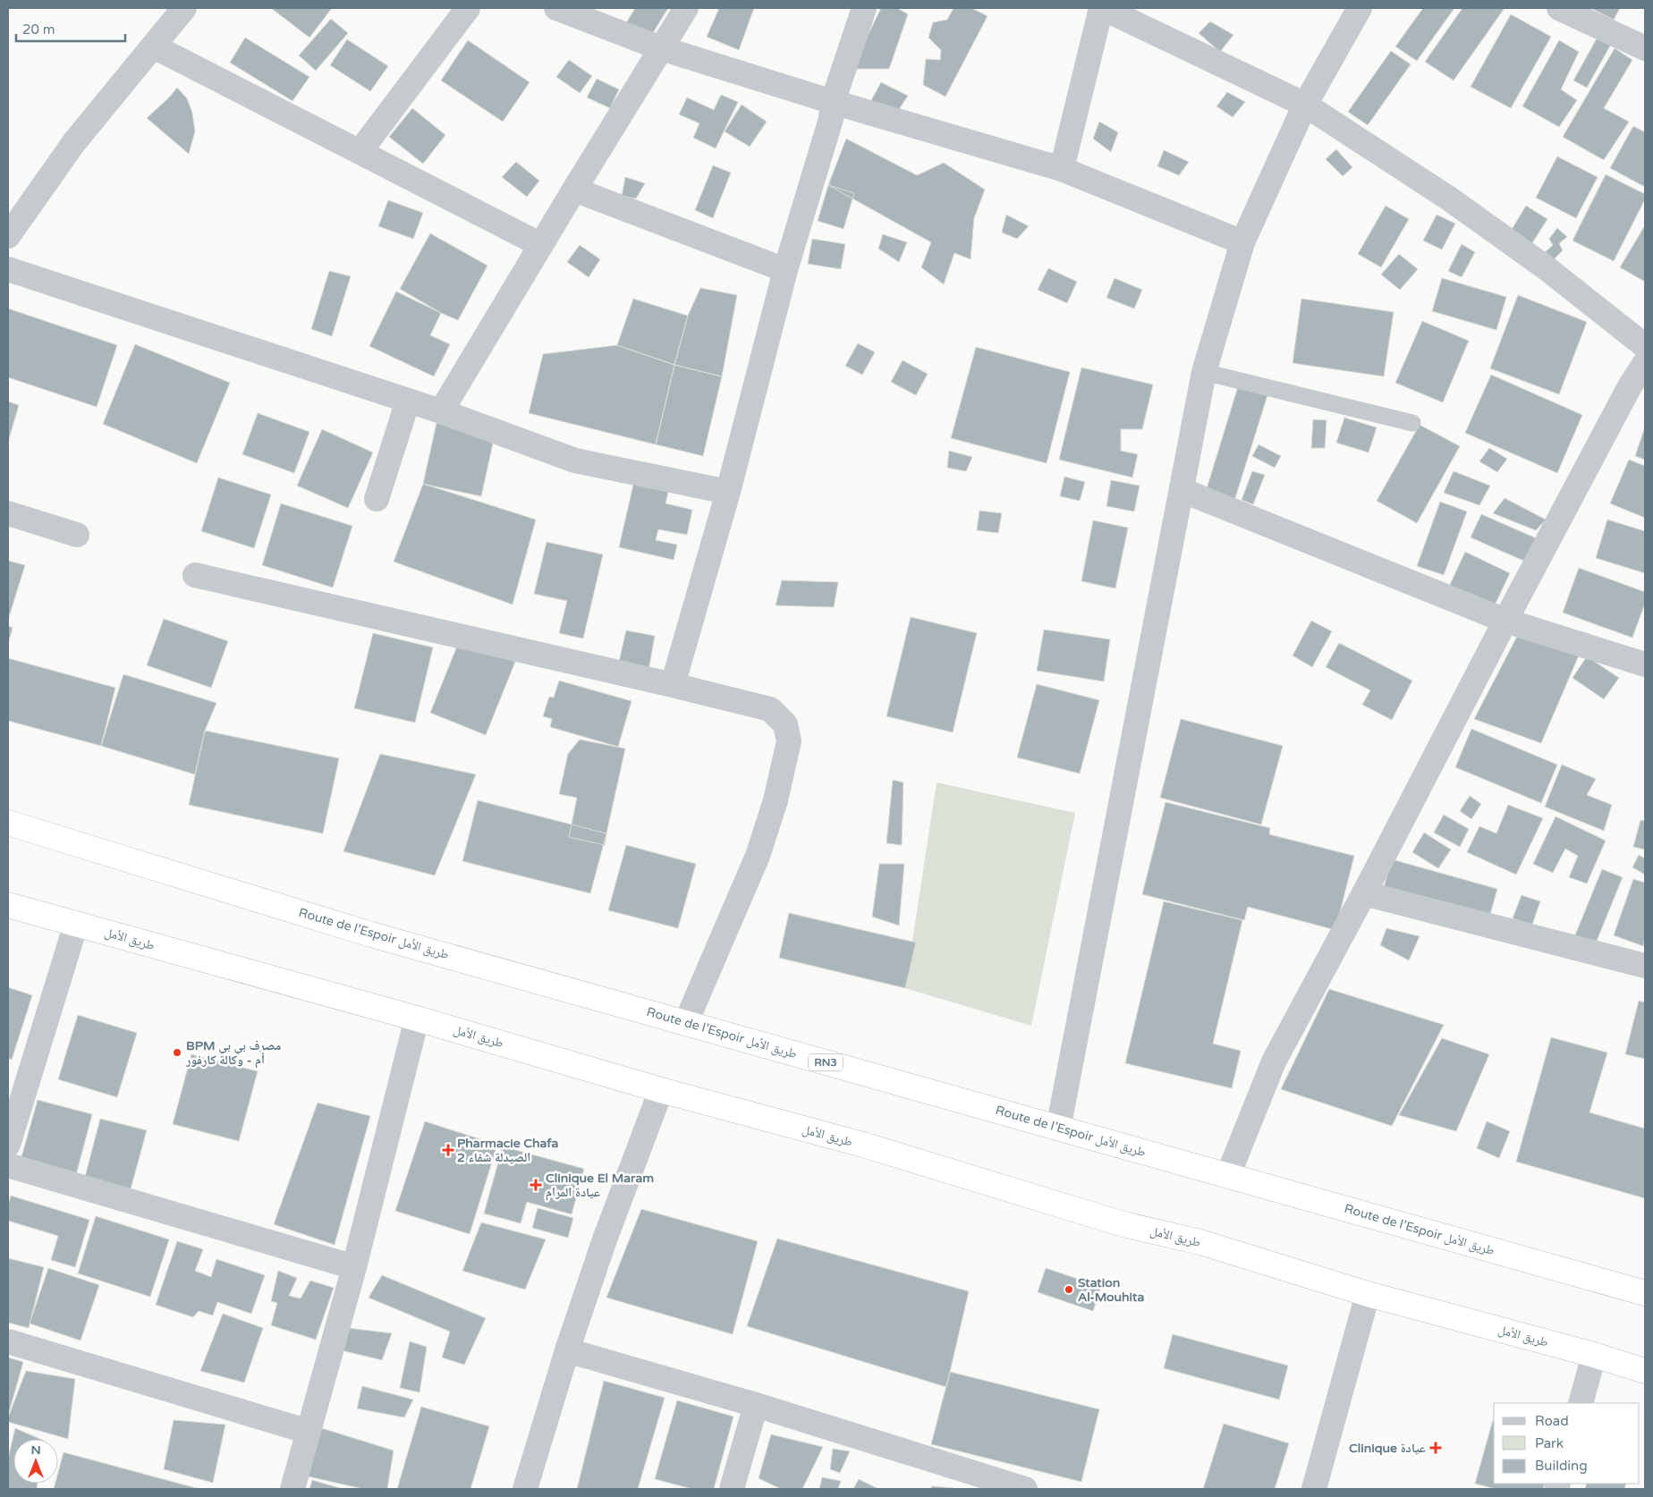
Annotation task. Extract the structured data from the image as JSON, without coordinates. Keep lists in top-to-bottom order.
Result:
{
  "streets": {
    "highway": ["Route de l’Espoir طريق الأمل", "طريق الأمل", "RN3"]
  },
  "places": {
    "other": ["BPM مصرف بي بي أم - وكالة كارفور", "Station Al-Mouhita"],
    "health": ["Pharmacie Chafa 2 الصيدلة شفاء", "Clinique El Maram عيادة المرام", "Clinique عيادة"]
  },
  "legend": ["Road", "Park", "Building"],
  "scale_bar": "20 m",
  "north": "top"
}
